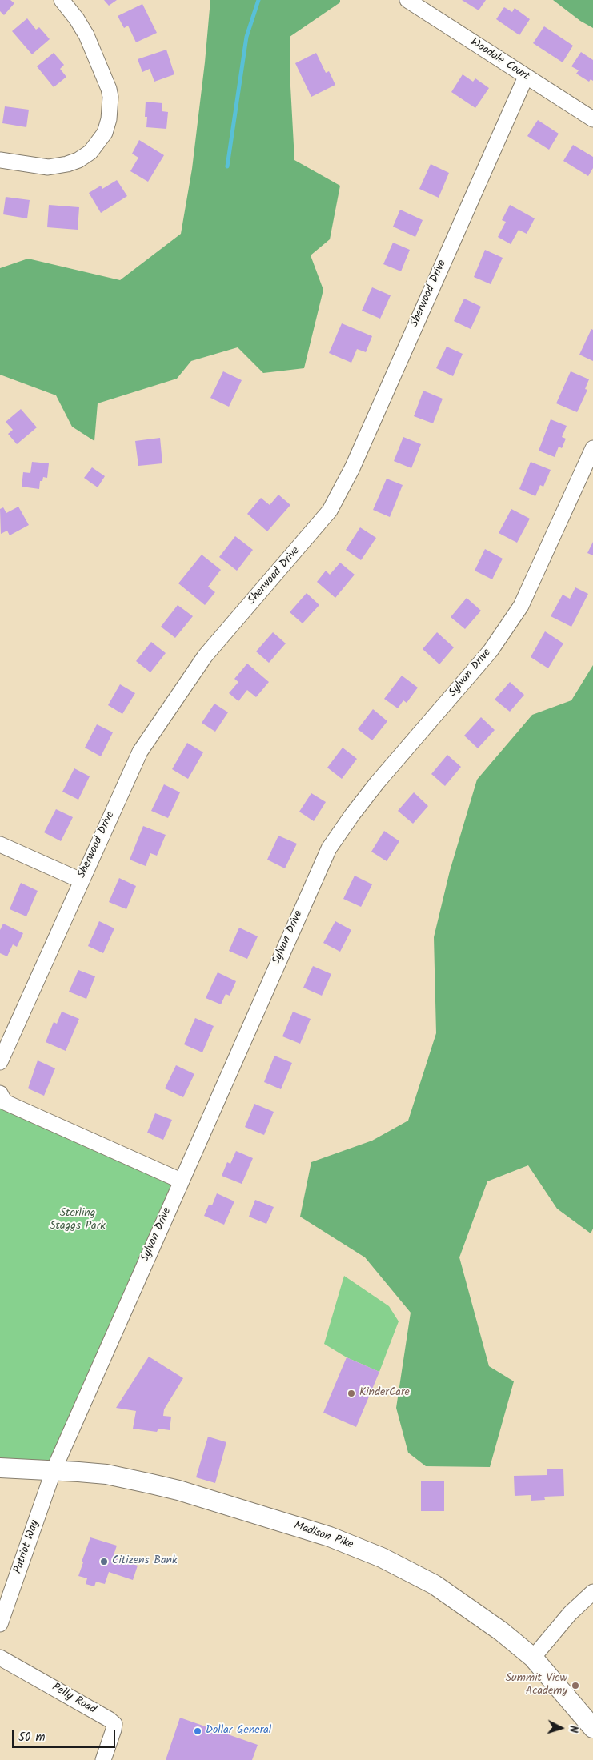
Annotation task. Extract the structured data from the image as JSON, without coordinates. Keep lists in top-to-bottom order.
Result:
{
  "streets": {
    "main road": ["Madison Pike"],
    "street": [
      "Woodale Court",
      "Sherwood Drive",
      "Sylvan Drive",
      "Patriot Way",
      "Pelly Road"
    ]
  },
  "crossings": [
    ["Woodale Court", "Sherwood Drive"],
    ["Sylvan Drive", "Madison Pike"],
    ["Sylvan Drive", "Patriot Way"],
    ["Madison Pike", "Patriot Way"]
  ],
  "parks": ["Sterling Staggs Park"],
  "places": [
    "KinderCare",
    "Citizens Bank",
    "Summit View Academy",
    "Dollar General"
  ],
  "scale_bar": "50 m",
  "north": "right"
}
